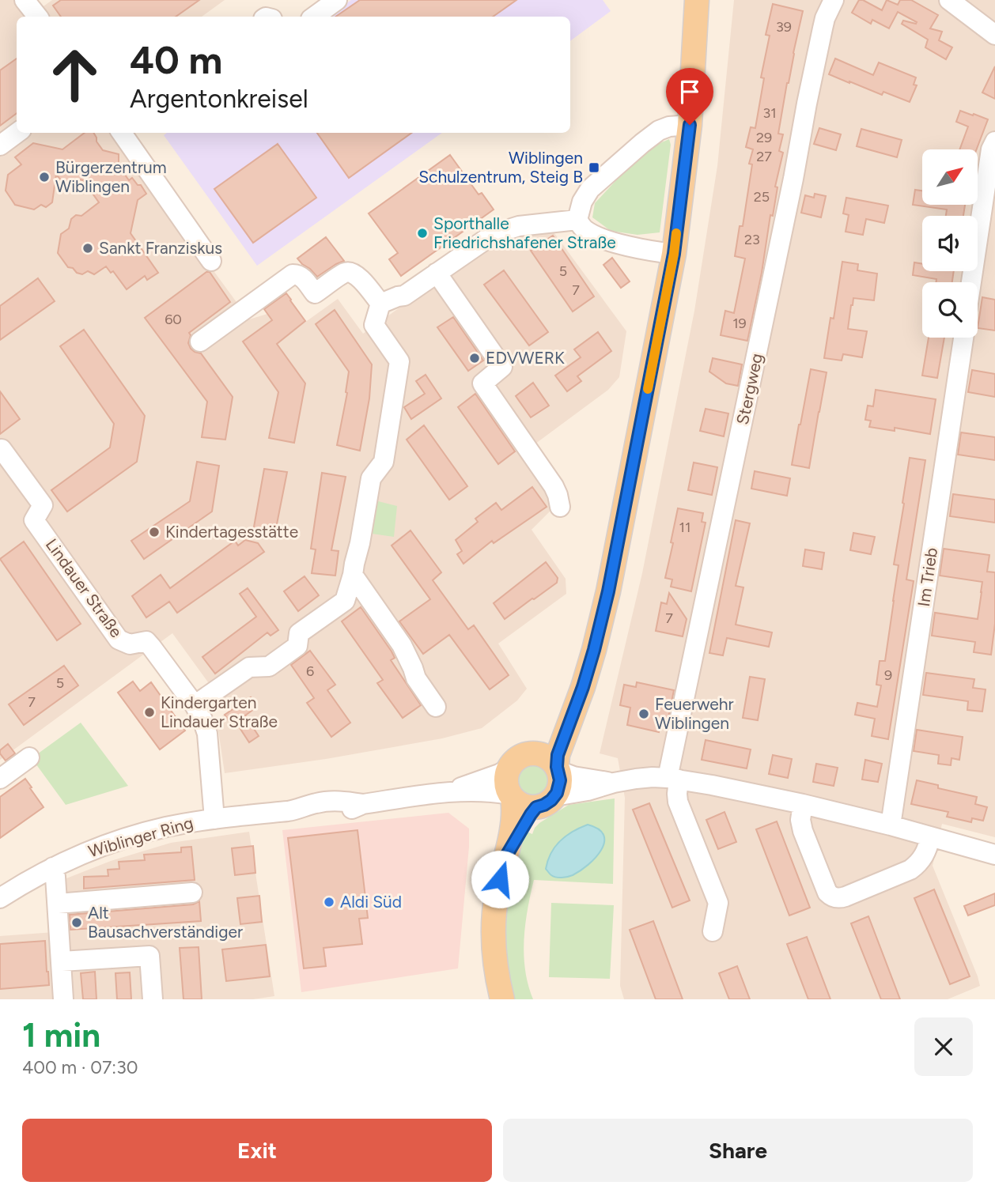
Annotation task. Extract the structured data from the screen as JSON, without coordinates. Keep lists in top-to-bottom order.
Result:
{
  "streets": {
    "street": [
      "Stergweg",
      "Im Trieb",
      "Lindauer Straße",
      "Wiblinger Ring"
    ]
  },
  "crossings": [
    ["Lindauer Straße", "Wiblinger Ring"]
  ],
  "places": {
    "transit": ["Wiblingen Schulzentrum, Steig B"],
    "other": [
      "Bürgerzentrum Wiblingen",
      "Sporthalle Friedrichshafener Straße",
      "Sankt Franziskus",
      "EDVWERK",
      "Kindertagesstätte",
      "Kindergarten Lindauer Straße",
      "Feuerwehr Wiblingen",
      "Aldi Süd",
      "Alt Bausachverständiger"
    ]
  },
  "house_numbers": [
    "39",
    "31",
    "29",
    "27",
    "25",
    "23",
    "5",
    "7",
    "60",
    "19",
    "11",
    "7",
    "6",
    "9",
    "5",
    "7"
  ],
  "north": "top right",
  "page": {
    "turn": ["40 m", "Argentonkreisel"],
    "heading": ["1 min", "400 m · 07:30"],
    "buttons": ["Exit", "Share"]
  }
}
